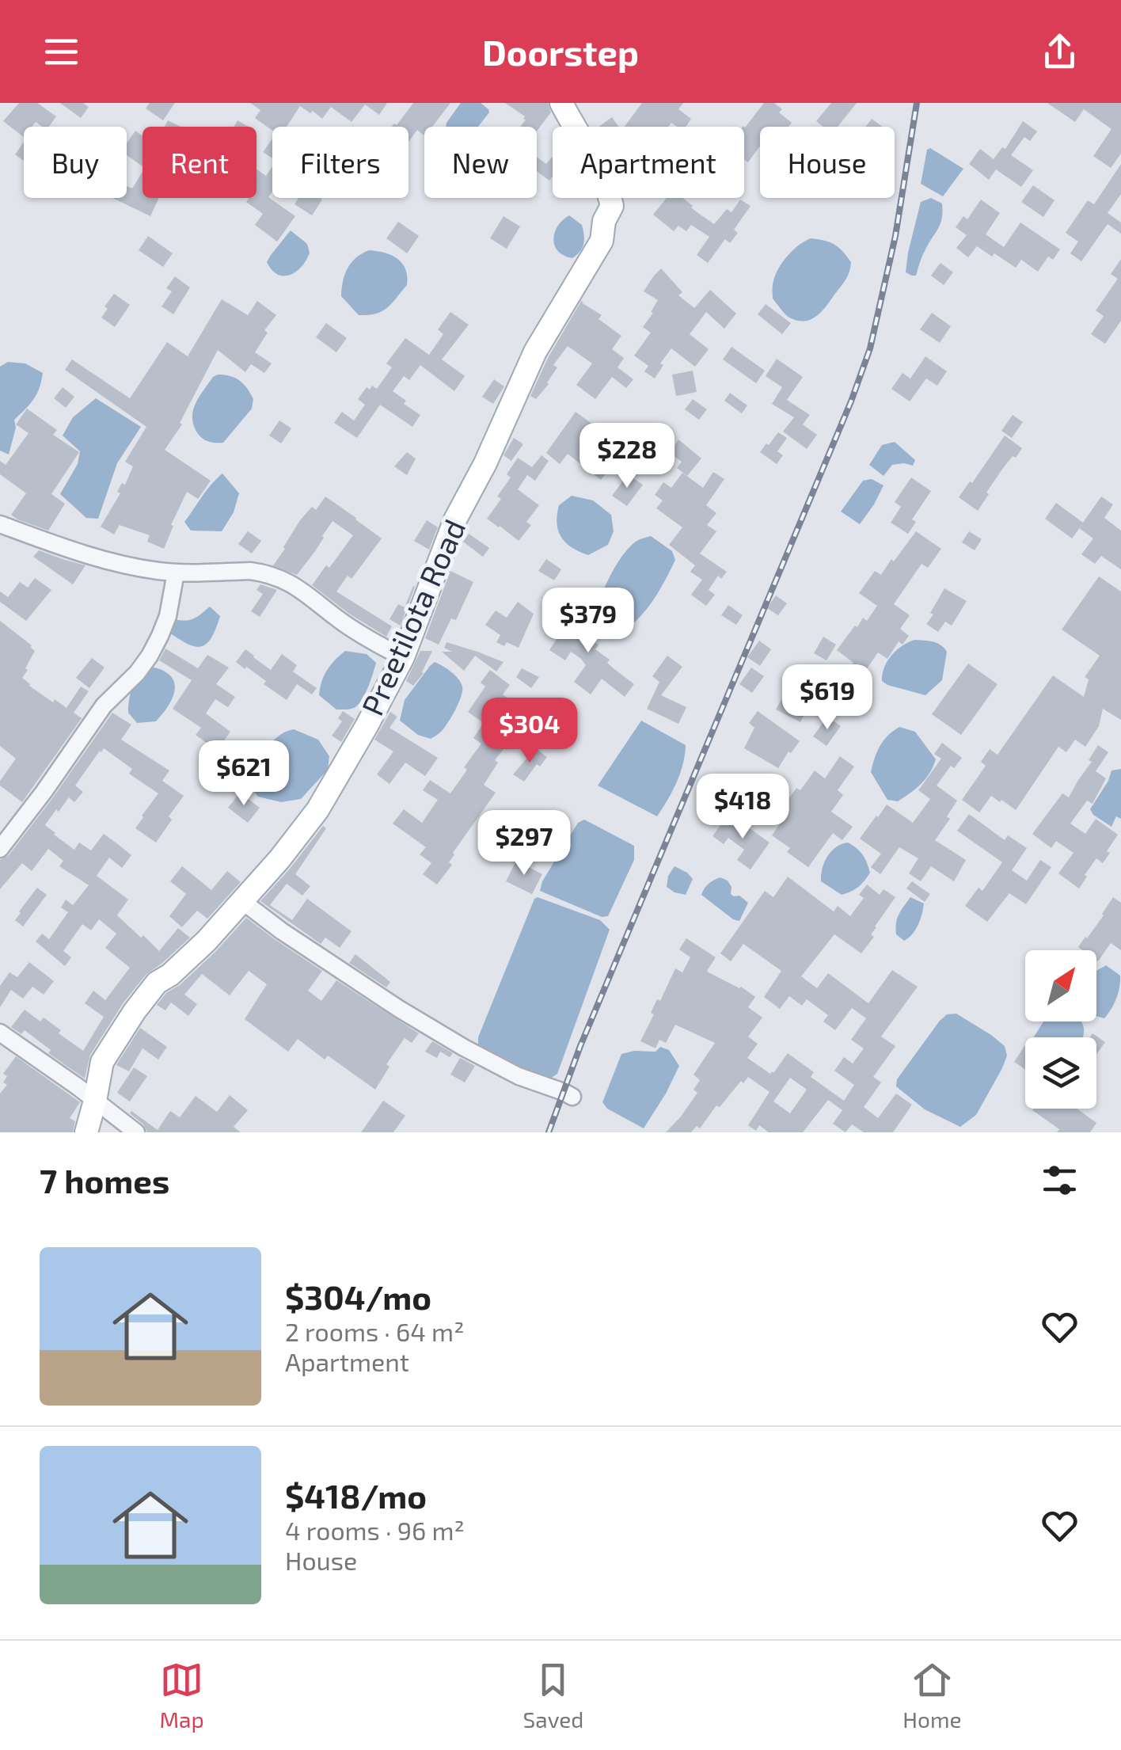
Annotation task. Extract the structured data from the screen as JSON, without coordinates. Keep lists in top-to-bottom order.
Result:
{
  "streets": {
    "main road": ["Preetilota Road"]
  },
  "north": "top right",
  "page": {
    "header": "Doorstep",
    "chip": [
      "Buy",
      "Rent",
      "Filters",
      "New",
      "Apartment",
      "House"
    ],
    "price": [
      "$228",
      "$379",
      "$619",
      "$304",
      "$621",
      "$418",
      "$297"
    ],
    "heading": "7 homes",
    "list": [
      {
        "name": "$304/mo",
        "note": "2 rooms · 64 m² · Apartment"
      },
      {
        "name": "$418/mo",
        "note": "4 rooms · 96 m² · House"
      }
    ],
    "tabs": ["Map", "Saved", "Home"]
  }
}
